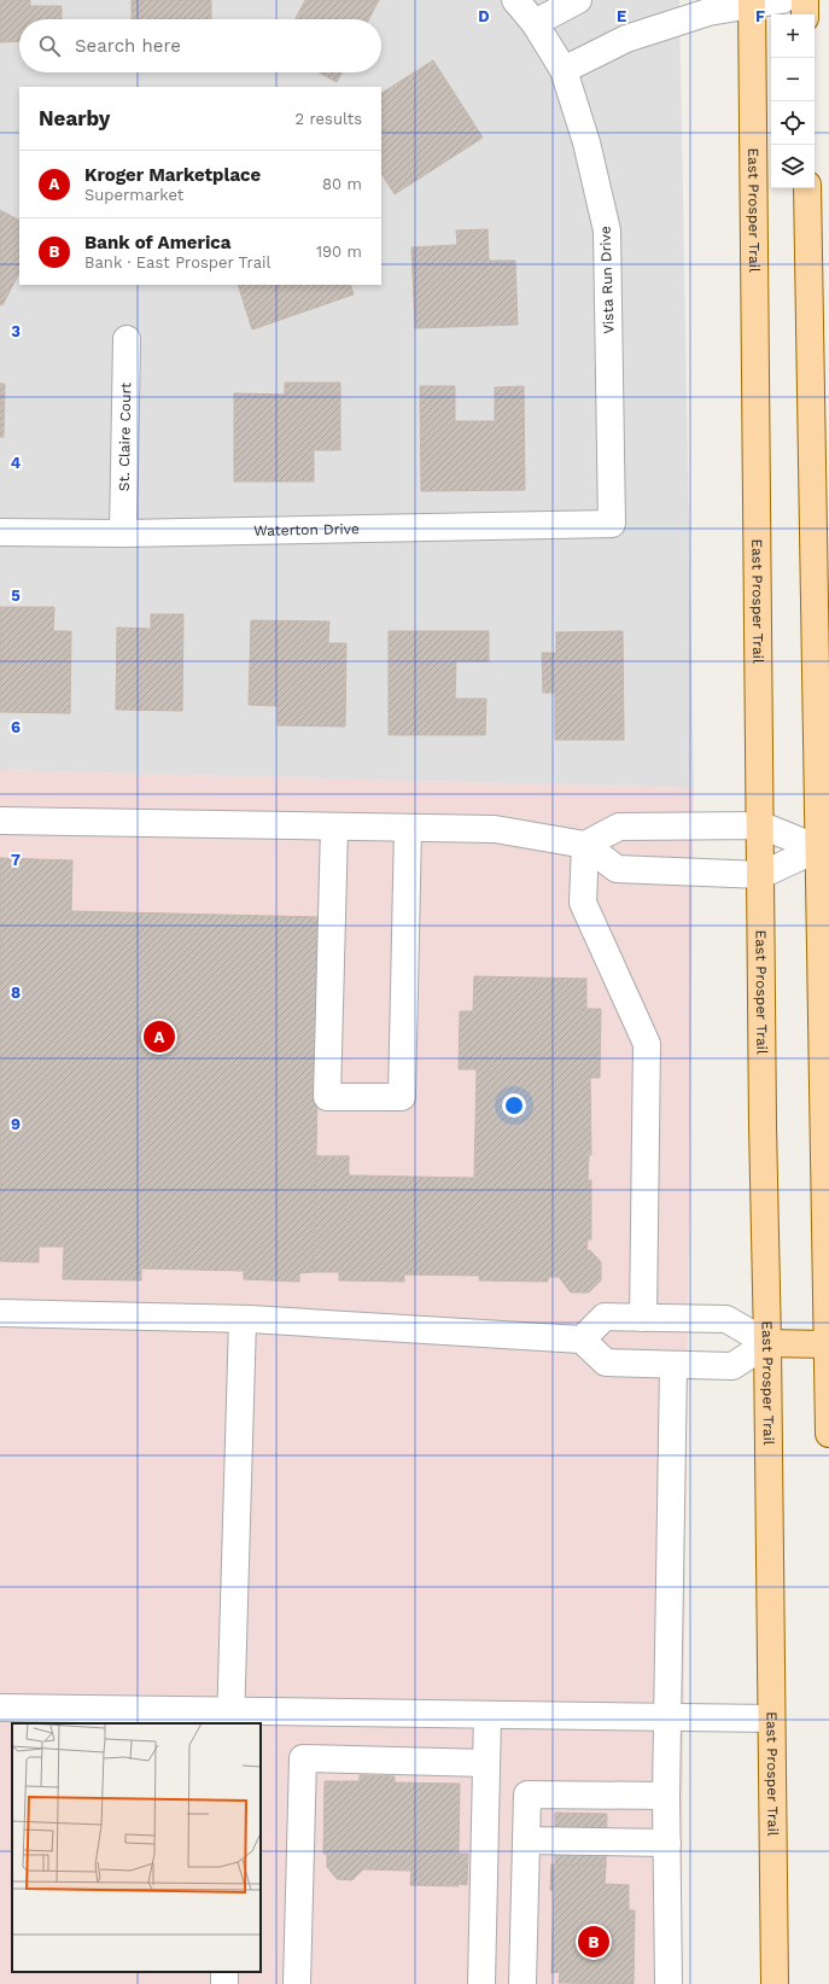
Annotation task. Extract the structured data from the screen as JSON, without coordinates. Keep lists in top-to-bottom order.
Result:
{
  "streets": {
    "main road": ["East Prosper Trail"],
    "street": ["Vista Run Drive", "St. Claire Court", "Waterton Drive"]
  },
  "crossings": [
    ["Vista Run Drive", "Waterton Drive"],
    ["St. Claire Court", "Waterton Drive"]
  ],
  "page": {
    "map_buttons": ["+", "−"],
    "search": "Search here",
    "heading": ["Nearby", "2 results"],
    "list": [
      {
        "mark": "A",
        "name": "Kroger Marketplace",
        "note": "Supermarket",
        "value": "80 m"
      },
      {
        "mark": "B",
        "name": "Bank of America",
        "note": "Bank · East Prosper Trail",
        "value": "190 m"
      }
    ],
    "pins": ["A", "B"]
  },
  "grid": {
    "columns": ["D", "E", "F"],
    "rows": [
      "3",
      "4",
      "5",
      "6",
      "7",
      "8",
      "9"
    ]
  }
}
